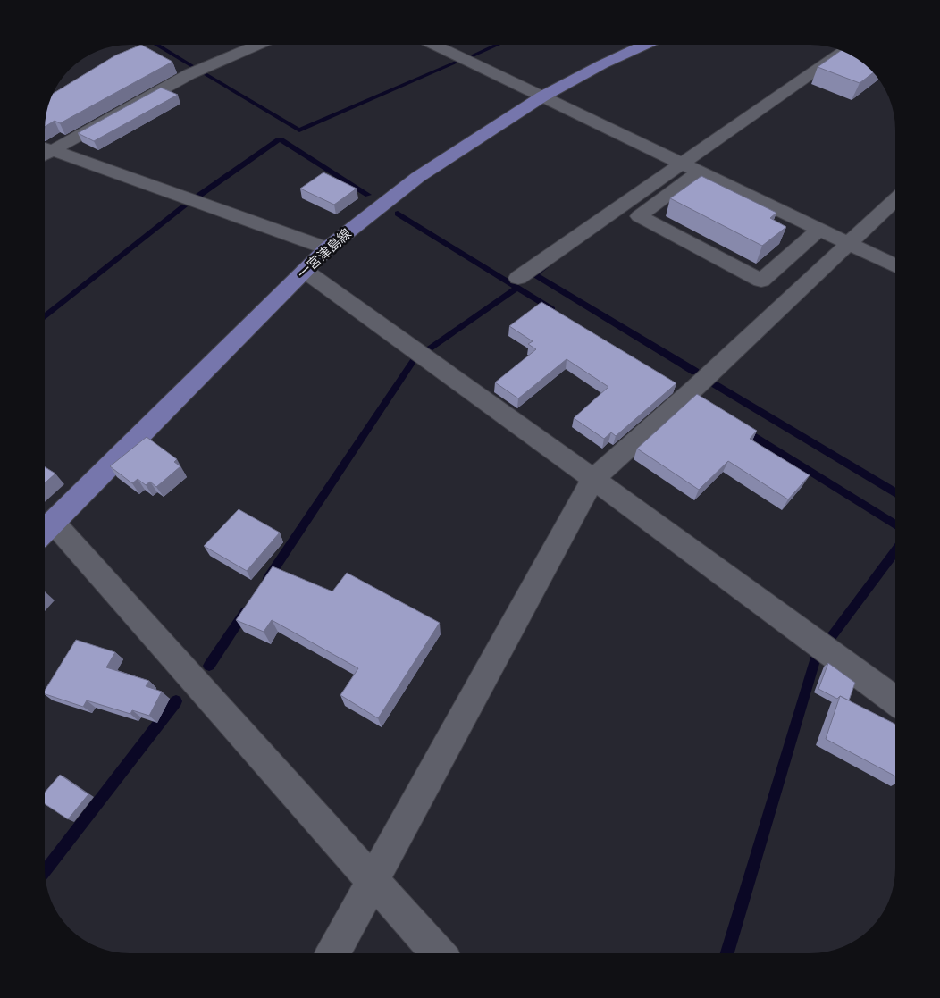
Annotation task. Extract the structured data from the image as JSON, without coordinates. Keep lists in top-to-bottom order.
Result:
{
  "streets": {
    "main road": ["一宮津島線"]
  }
}
